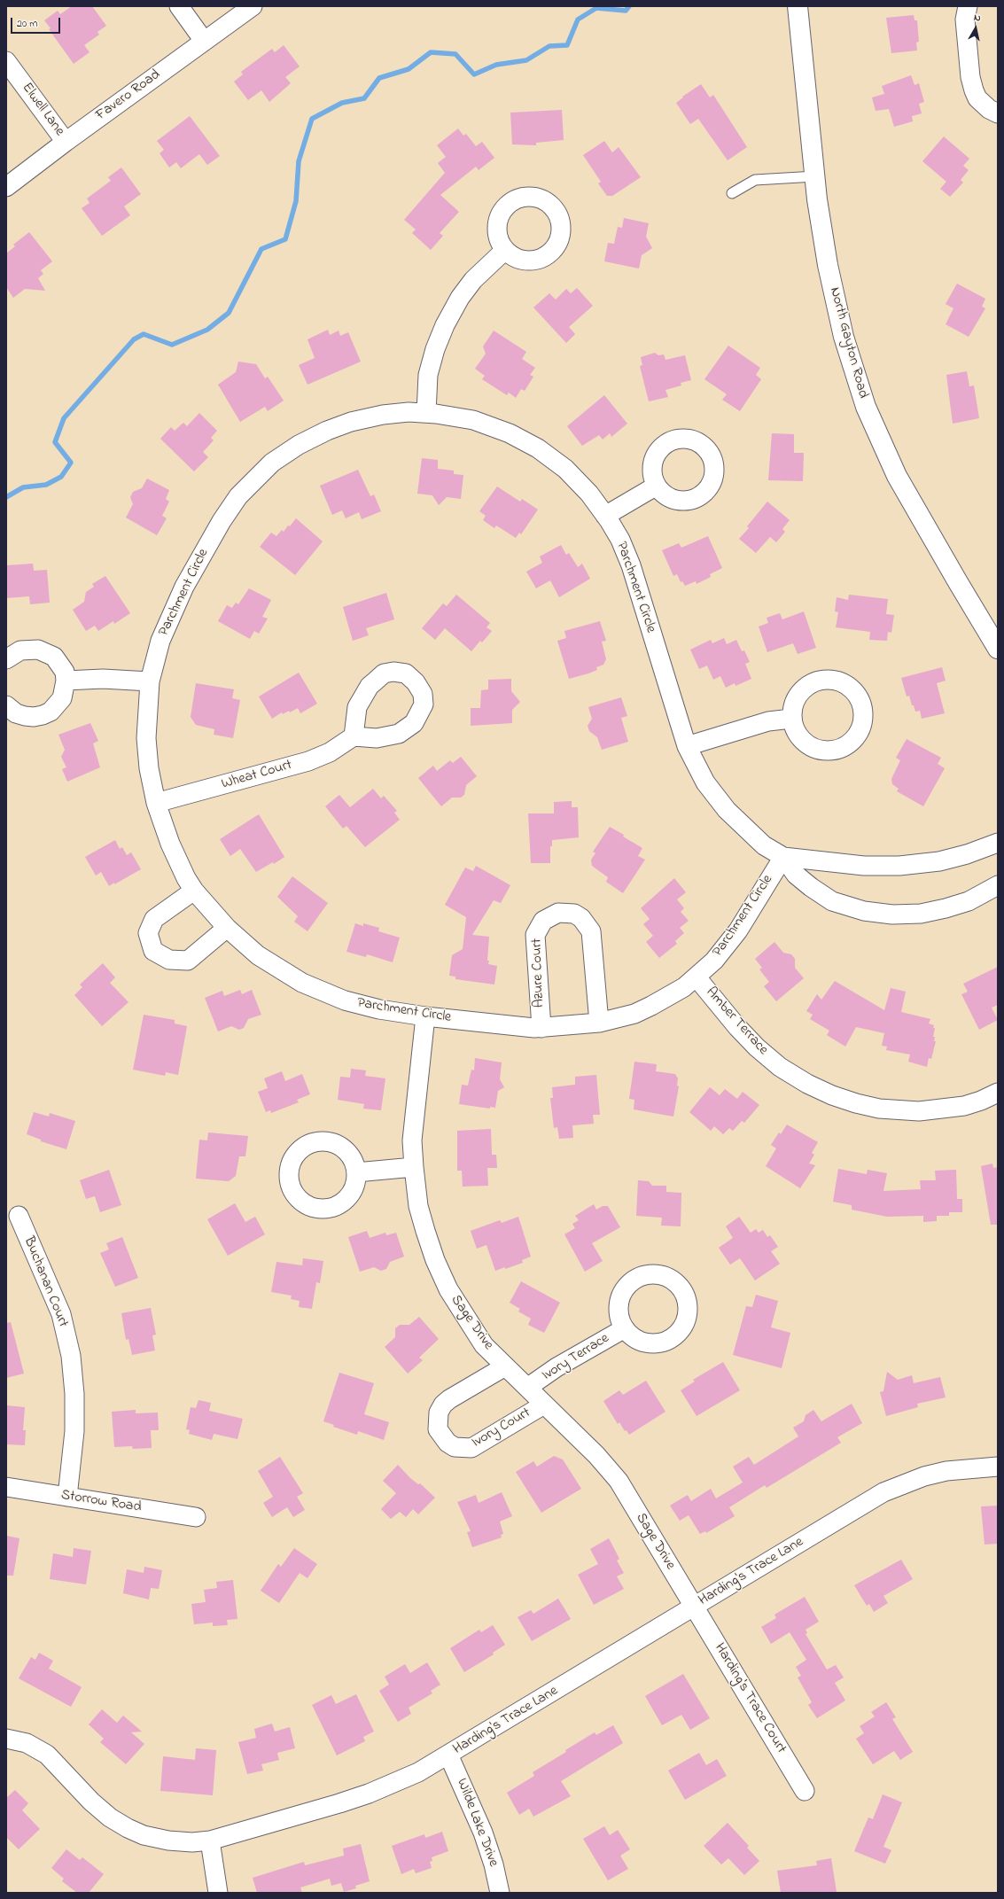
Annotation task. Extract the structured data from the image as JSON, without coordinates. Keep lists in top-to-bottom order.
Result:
{
  "streets": {
    "street": [
      "Favero Road",
      "Elwell Lane",
      "North Gayton Road",
      "Parchment Circle",
      "Wheat Court",
      "Azure Court",
      "Amber Terrace",
      "Buchanan Court",
      "Sage Drive",
      "Ivory Terrace",
      "Ivory Court",
      "Storrow Road",
      "Harding's Trace Lane",
      "Harding's Trace Court",
      "Wilde Lake Drive"
    ]
  },
  "crossings": [
    ["Favero Road", "Elwell Lane"],
    ["Parchment Circle", "Wheat Court"],
    ["Parchment Circle", "Azure Court"],
    ["Parchment Circle", "Amber Terrace"],
    ["Parchment Circle", "Sage Drive"],
    ["Buchanan Court", "Storrow Road"],
    ["Sage Drive", "Ivory Terrace"],
    ["Sage Drive", "Ivory Court"],
    ["Sage Drive", "Harding's Trace Lane"],
    ["Sage Drive", "Harding's Trace Court"],
    ["Harding's Trace Lane", "Harding's Trace Court"],
    ["Harding's Trace Lane", "Wilde Lake Drive"]
  ],
  "scale_bar": "20 m",
  "north": "top"
}
